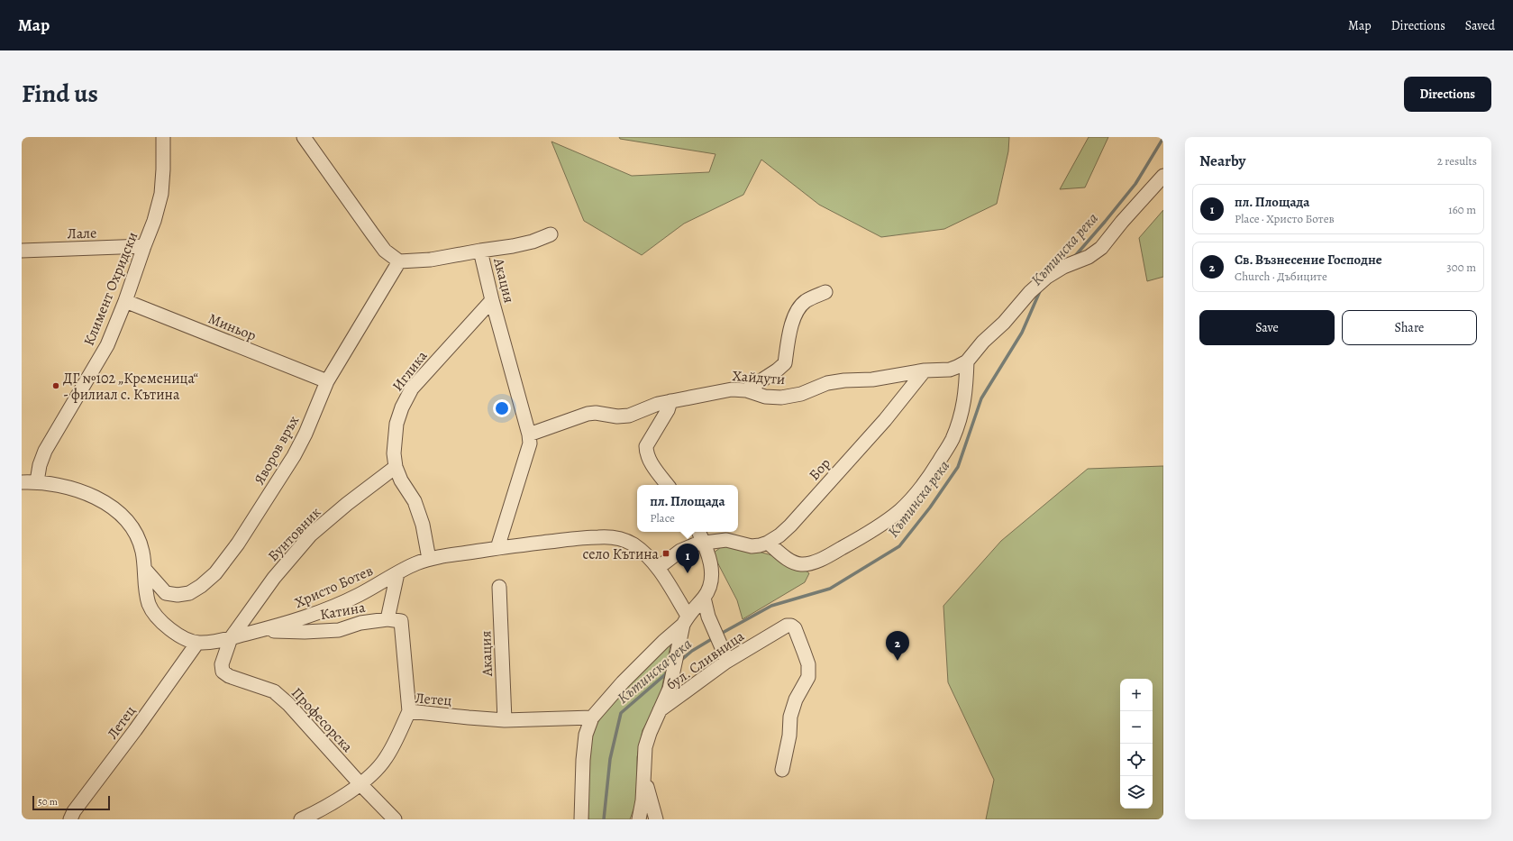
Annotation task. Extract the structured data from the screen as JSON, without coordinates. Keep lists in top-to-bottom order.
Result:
{
  "streets": {
    "street": [
      "Лале",
      "Акация",
      "Климент Охридски",
      "Миньор",
      "Иглика",
      "Хайдути",
      "Яворов връх",
      "Бор",
      "Бунтовник",
      "Христо Ботев",
      "Катина",
      "бул. Сливница",
      "Летец",
      "Професорска"
    ]
  },
  "crossings": [
    ["Лале", "Климент Охридски"],
    ["Акация", "Иглика"],
    ["Акация", "Хайдути"],
    ["Акация", "Яворов връх"],
    ["Акация", "Христо Ботев"],
    ["Акация", "Летец"],
    ["Климент Охридски", "Миньор"],
    ["Климент Охридски", "Христо Ботев"],
    ["Миньор", "Яворов връх"],
    ["Иглика", "Бунтовник"],
    ["Иглика", "Христо Ботев"],
    ["Хайдути", "Бор"],
    ["Яворов връх", "Христо Ботев"],
    ["Бор", "Христо Ботев"],
    ["Бунтовник", "Христо Ботев"],
    ["Бунтовник", "Професорска"],
    ["Христо Ботев", "Катина"],
    ["Христо Ботев", "Летец"],
    ["Христо Ботев", "Професорска"],
    ["Катина", "Летец"],
    ["Летец", "Професорска"]
  ],
  "water": ["Кътинска река"],
  "places": {
    "other": ["ДГ №102 „Кременица“ - филиал с. Кътина"],
    "transit": ["село Кътина"]
  },
  "scale_bar": "50 m",
  "page": {
    "header": "Map",
    "nav": ["Map", "Directions", "Saved"],
    "title": "Find us",
    "buttons": [
      "Directions",
      ["Save", "Share"]
    ],
    "heading": ["Nearby", "2 results"],
    "list": [
      {
        "mark": "1",
        "name": "пл. Площада",
        "note": "Place · Христо Ботев",
        "value": "160 m"
      },
      {
        "mark": "2",
        "name": "Св. Възнесение Господне",
        "note": "Church · Дъбиците",
        "value": "300 m"
      }
    ],
    "popup": ["пл. Площада", "Place"],
    "pins": ["1", "2"],
    "map_buttons": ["+", "−"],
    "scale": "50 m"
  }
}
